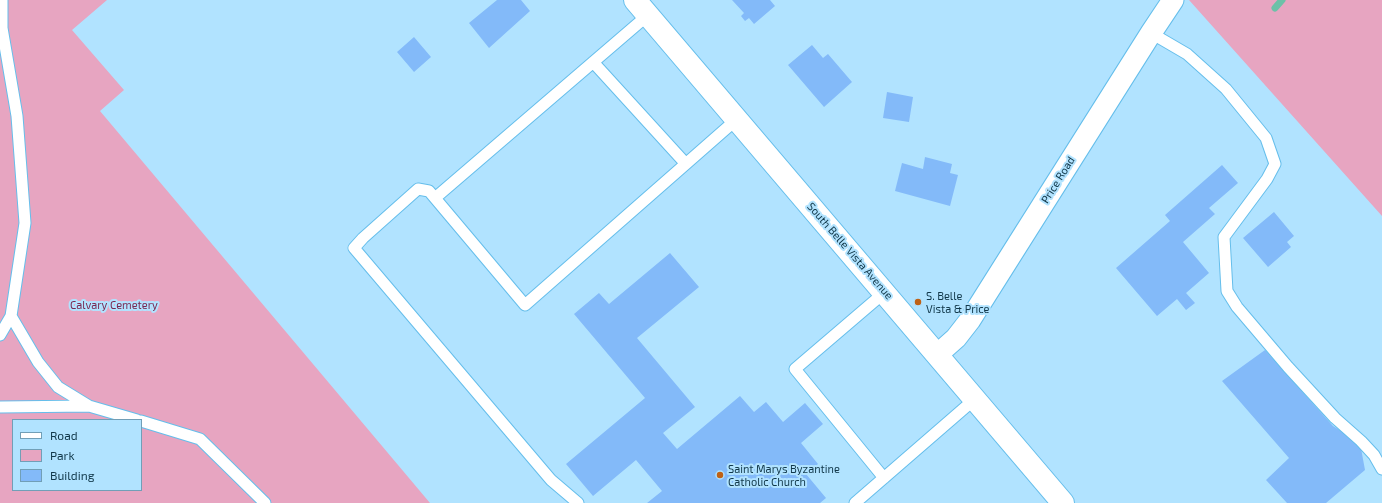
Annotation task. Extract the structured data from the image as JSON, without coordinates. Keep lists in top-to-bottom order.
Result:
{
  "streets": {
    "street": ["Price Road", "South Belle Vista Avenue"]
  },
  "crossings": [
    ["Price Road", "South Belle Vista Avenue"]
  ],
  "parks": ["Calvary Cemetery"],
  "places": ["S. Belle Vista & Price", "Saint Marys Byzantine Catholic Church"],
  "legend": ["Road", "Park", "Building"]
}
